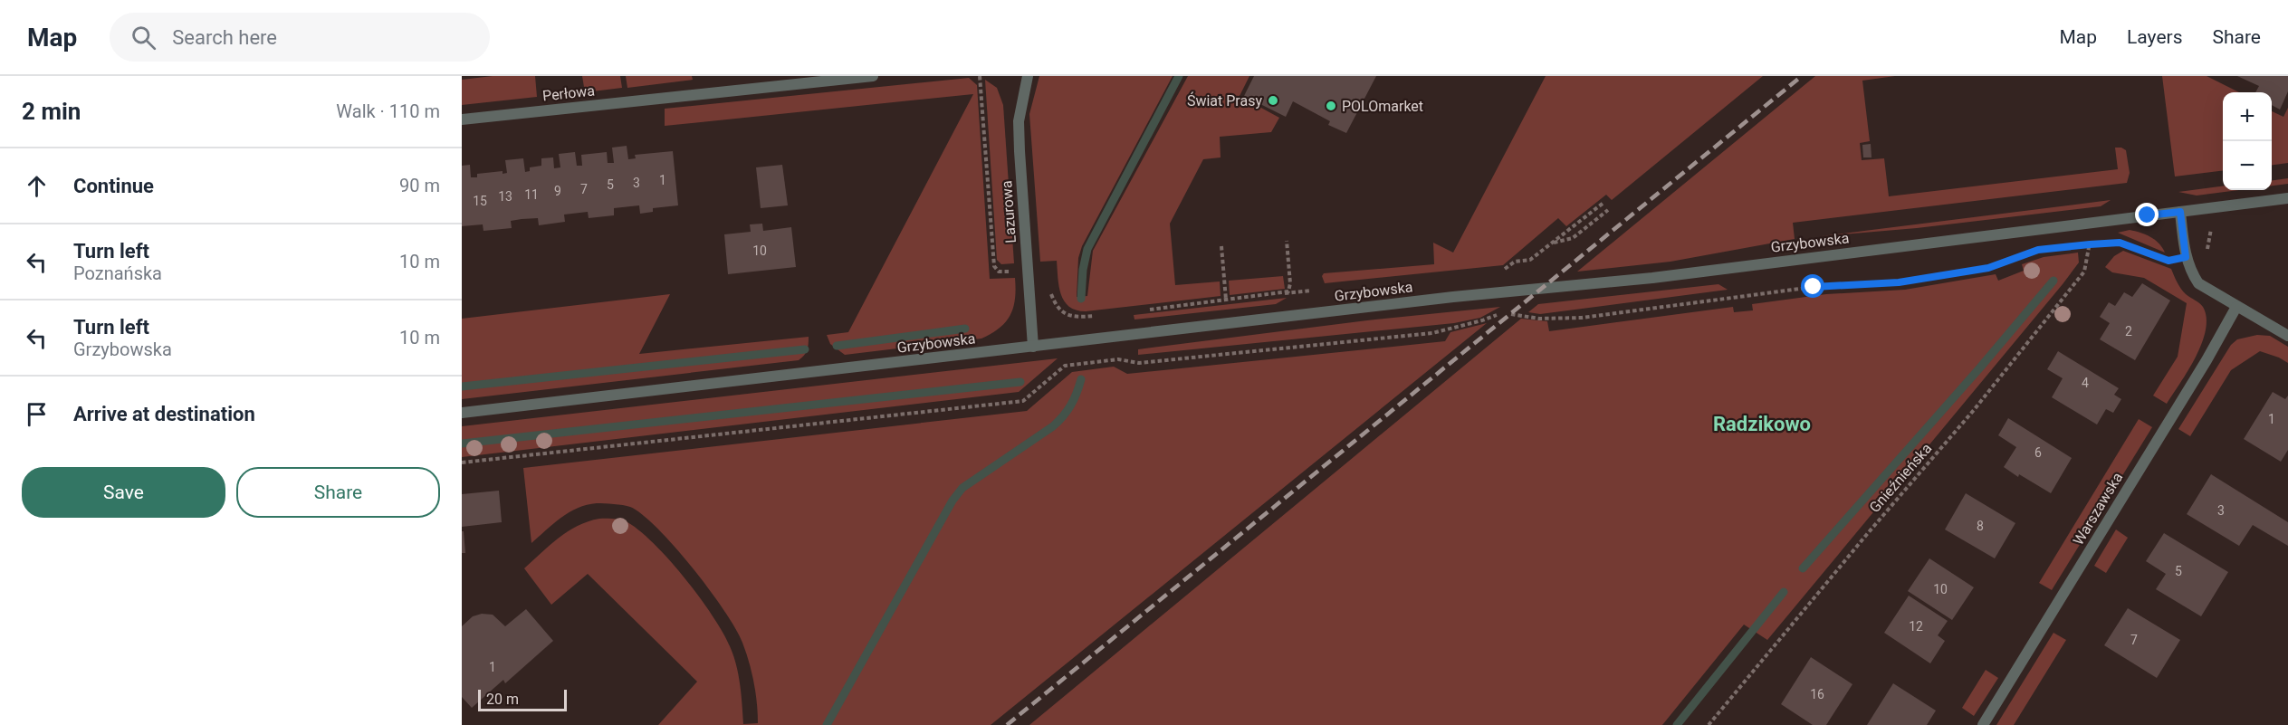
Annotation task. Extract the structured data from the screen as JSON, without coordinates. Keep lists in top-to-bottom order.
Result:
{
  "streets": {
    "street": [
      "Perłowa",
      "Lazurowa",
      "Grzybowska",
      "Warszawska"
    ],
    "path": ["Gnieźnieńska"]
  },
  "crossings": [
    ["Lazurowa", "Grzybowska"]
  ],
  "districts": ["Radzikowo"],
  "places": ["Świat Prasy", "POLOmarket"],
  "house_numbers": [
    "1",
    "3",
    "5",
    "7",
    "9",
    "11",
    "13",
    "15",
    "10",
    "2",
    "4",
    "1",
    "6",
    "3",
    "8",
    "5",
    "10",
    "12",
    "7",
    "1",
    "16"
  ],
  "scale_bar": "20 m",
  "page": {
    "header": "Map",
    "search": "Search here",
    "nav": ["Map", "Layers", "Share"],
    "heading": ["2 min", "Walk · 110 m"],
    "map_buttons": ["+", "−"],
    "list": [
      ["Continue", "90 m"],
      ["Turn left", "Poznańska", "10 m"],
      ["Turn left", "Grzybowska", "10 m"],
      "Arrive at destination"
    ],
    "buttons": ["Save", "Share"],
    "scale": "20 m"
  }
}
